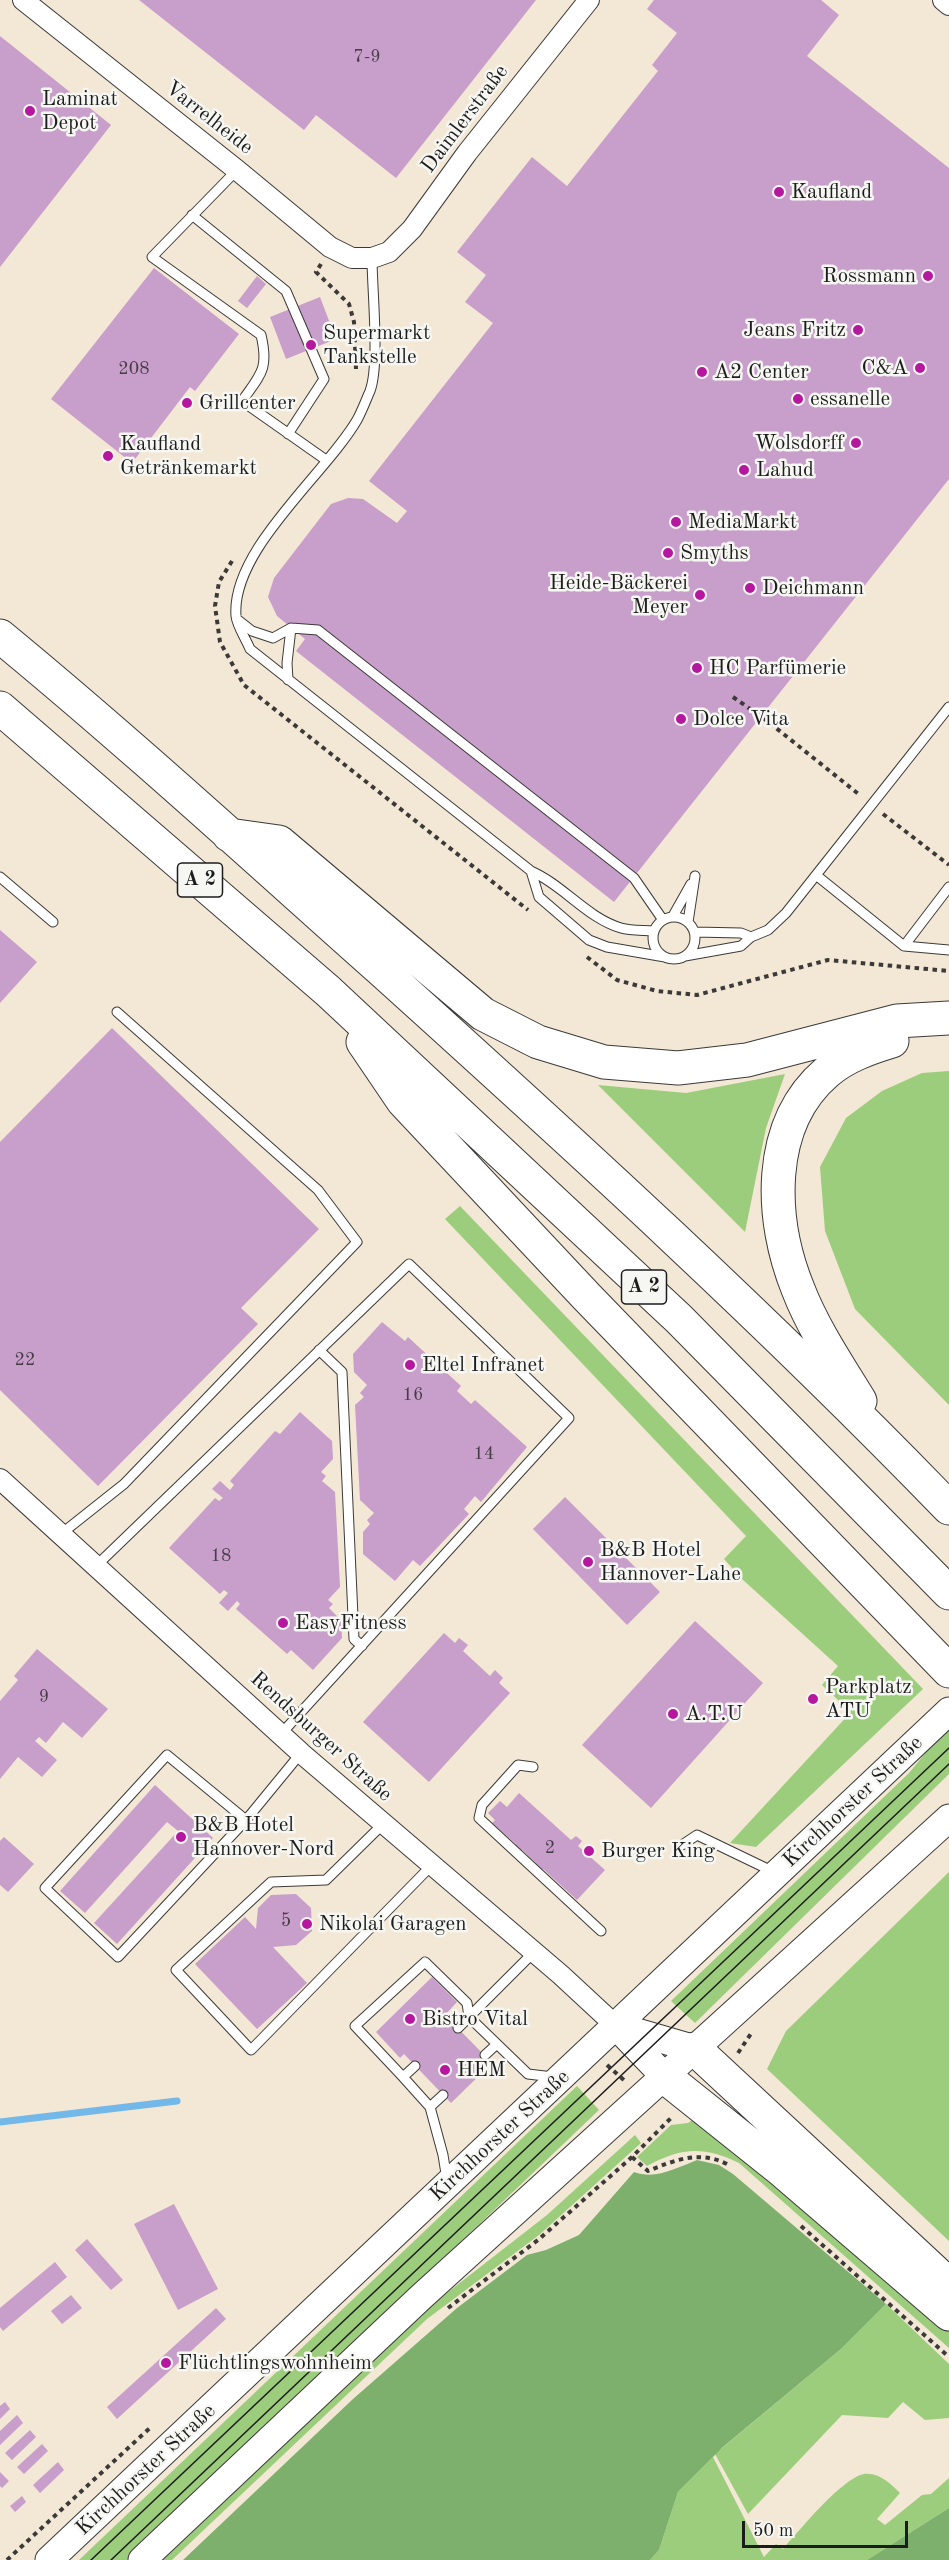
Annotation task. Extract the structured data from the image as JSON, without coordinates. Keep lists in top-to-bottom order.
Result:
{
  "streets": {
    "highway": ["A 2"],
    "main road": ["Kirchhorster Straße"],
    "street": ["Varrelheide", "Daimlerstraße", "Rendsburger Straße"]
  },
  "crossings": [
    ["Varrelheide", "Daimlerstraße"],
    ["Rendsburger Straße", "Kirchhorster Straße"]
  ],
  "places": [
    "Laminat Depot",
    "Kaufland",
    "Rossmann",
    "Jeans Fritz",
    "Supermarkt Tankstelle",
    "C&A",
    "A2 Center",
    "essanelle",
    "Grillcenter",
    "Wolsdorff",
    "Kaufland Getränkemarkt",
    "Lahud",
    "MediaMarkt",
    "Smyths",
    "Deichmann",
    "Heide-Bäckerei Meyer",
    "HC Parfümerie",
    "Dolce Vita",
    "Eltel Infranet",
    "B&B Hotel Hannover-Lahe",
    "EasyFitness",
    "Parkplatz ATU",
    "A.T.U",
    "B&B Hotel Hannover-Nord",
    "Burger King",
    "Nikolai Garagen",
    "Bistro Vital",
    "HEM",
    "Flüchtlingswohnheim"
  ],
  "house_numbers": [
    "7-9",
    "208",
    "22",
    "16",
    "14",
    "18",
    "9",
    "2",
    "5"
  ],
  "scale_bar": "50 m"
}
